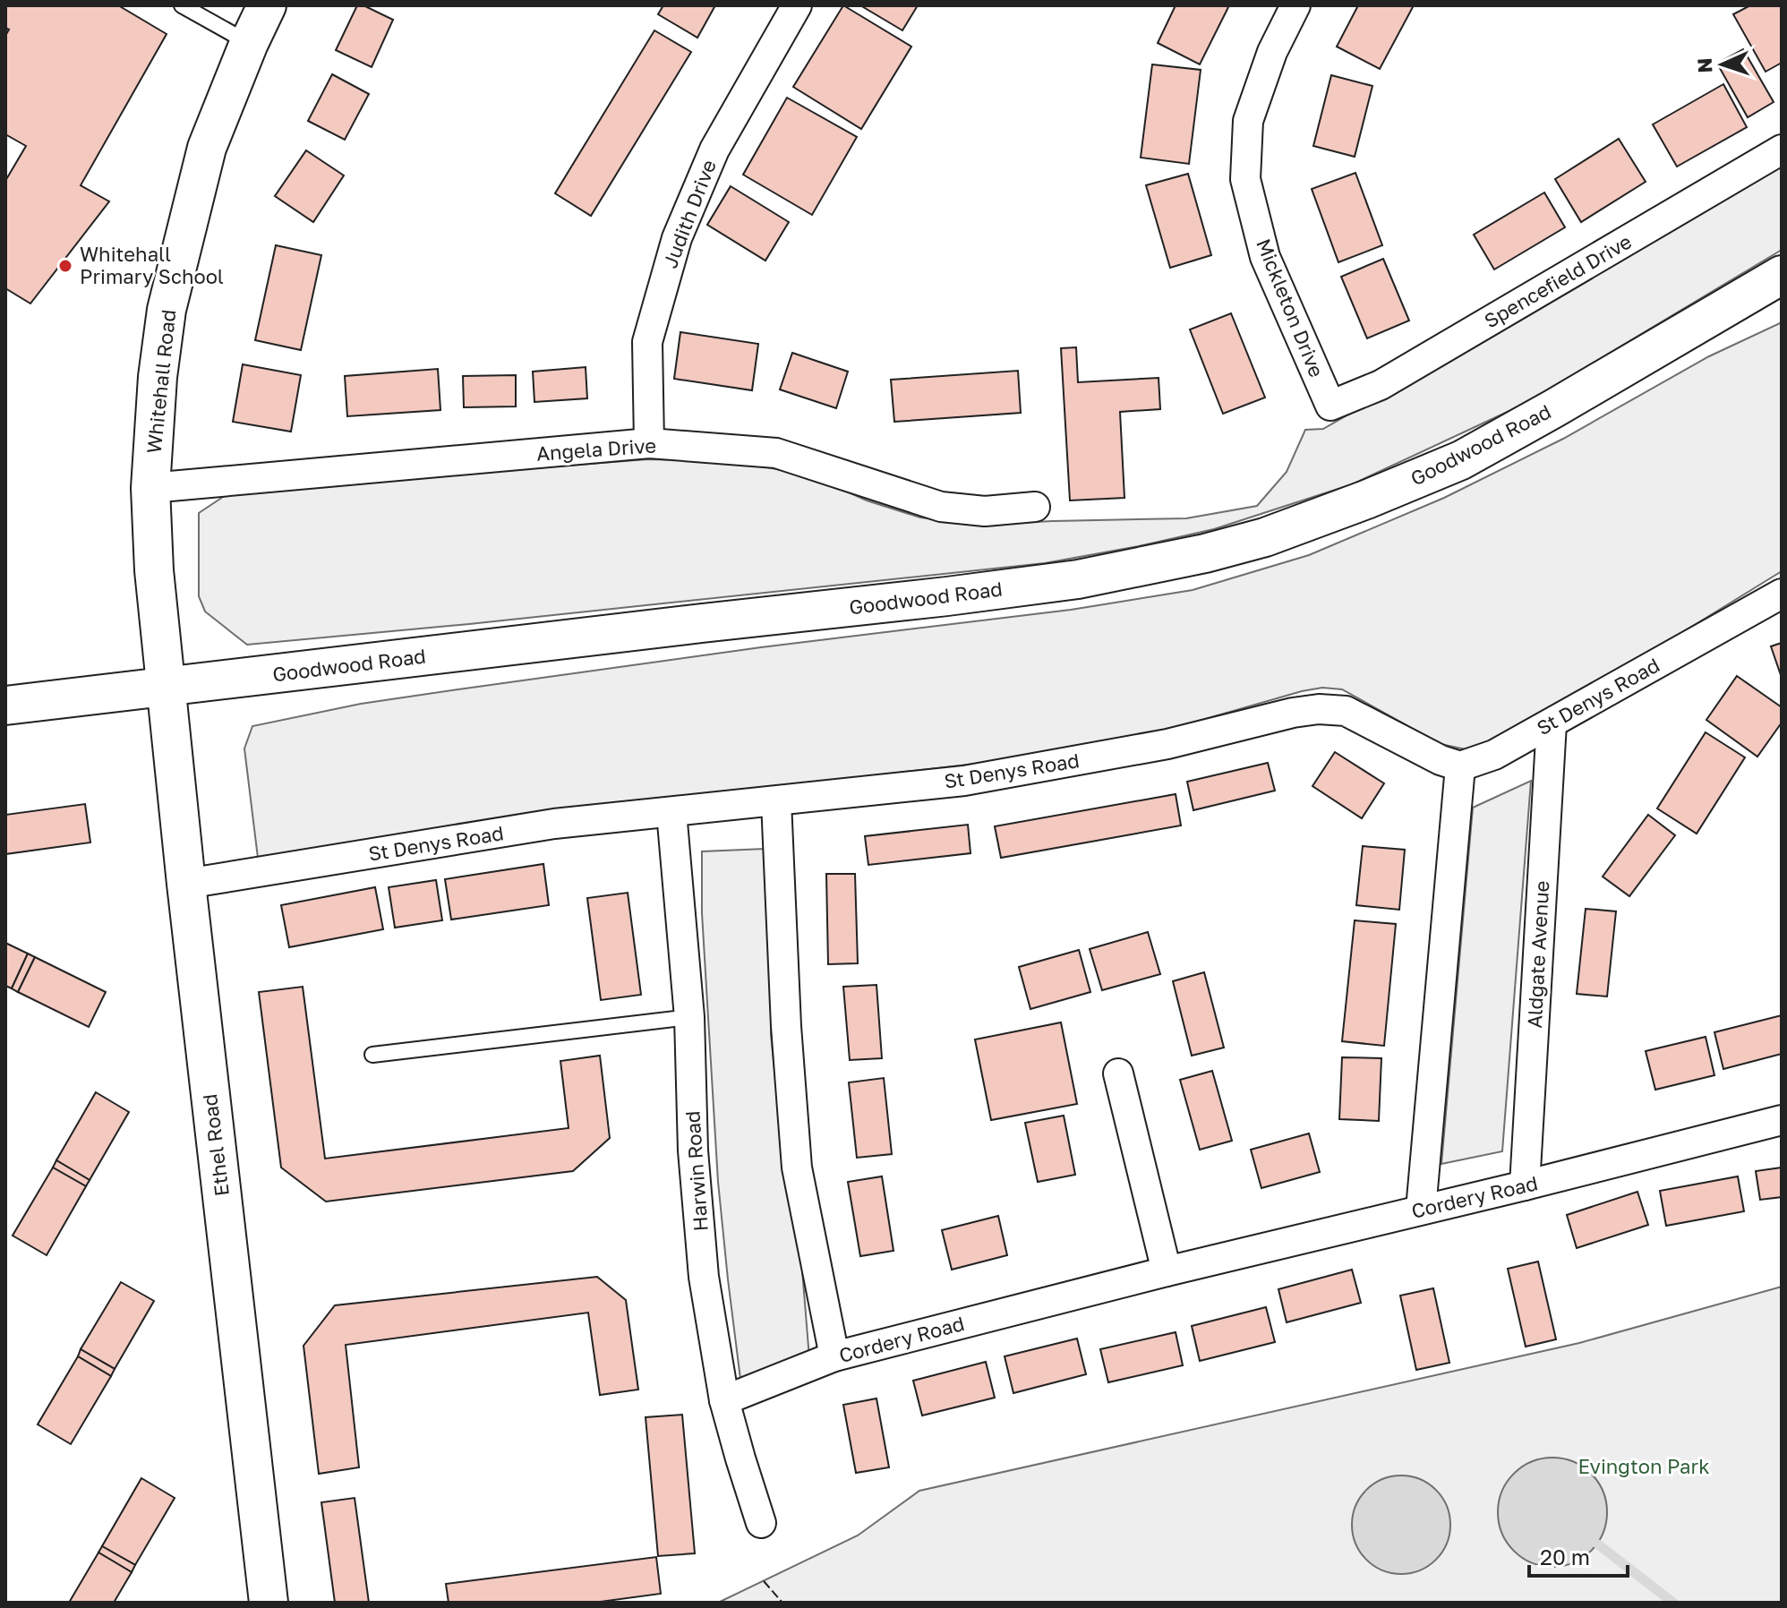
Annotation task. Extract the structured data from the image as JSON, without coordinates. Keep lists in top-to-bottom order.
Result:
{
  "streets": {
    "street": [
      "Judith Drive",
      "Spencefield Drive",
      "Mickleton Drive",
      "Whitehall Road",
      "Goodwood Road",
      "Angela Drive",
      "St Denys Road",
      "Aldgate Avenue",
      "Ethel Road",
      "Harwin Road",
      "Cordery Road"
    ]
  },
  "crossings": [
    ["Judith Drive", "Angela Drive"],
    ["Spencefield Drive", "Mickleton Drive"],
    ["Whitehall Road", "Goodwood Road"],
    ["Whitehall Road", "Angela Drive"],
    ["Whitehall Road", "Ethel Road"],
    ["Goodwood Road", "Ethel Road"],
    ["St Denys Road", "Aldgate Avenue"],
    ["St Denys Road", "Ethel Road"],
    ["St Denys Road", "Harwin Road"],
    ["Aldgate Avenue", "Cordery Road"],
    ["Harwin Road", "Cordery Road"]
  ],
  "parks": ["Evington Park"],
  "places": ["Whitehall Primary School"],
  "scale_bar": "20 m",
  "north": "left"
}
